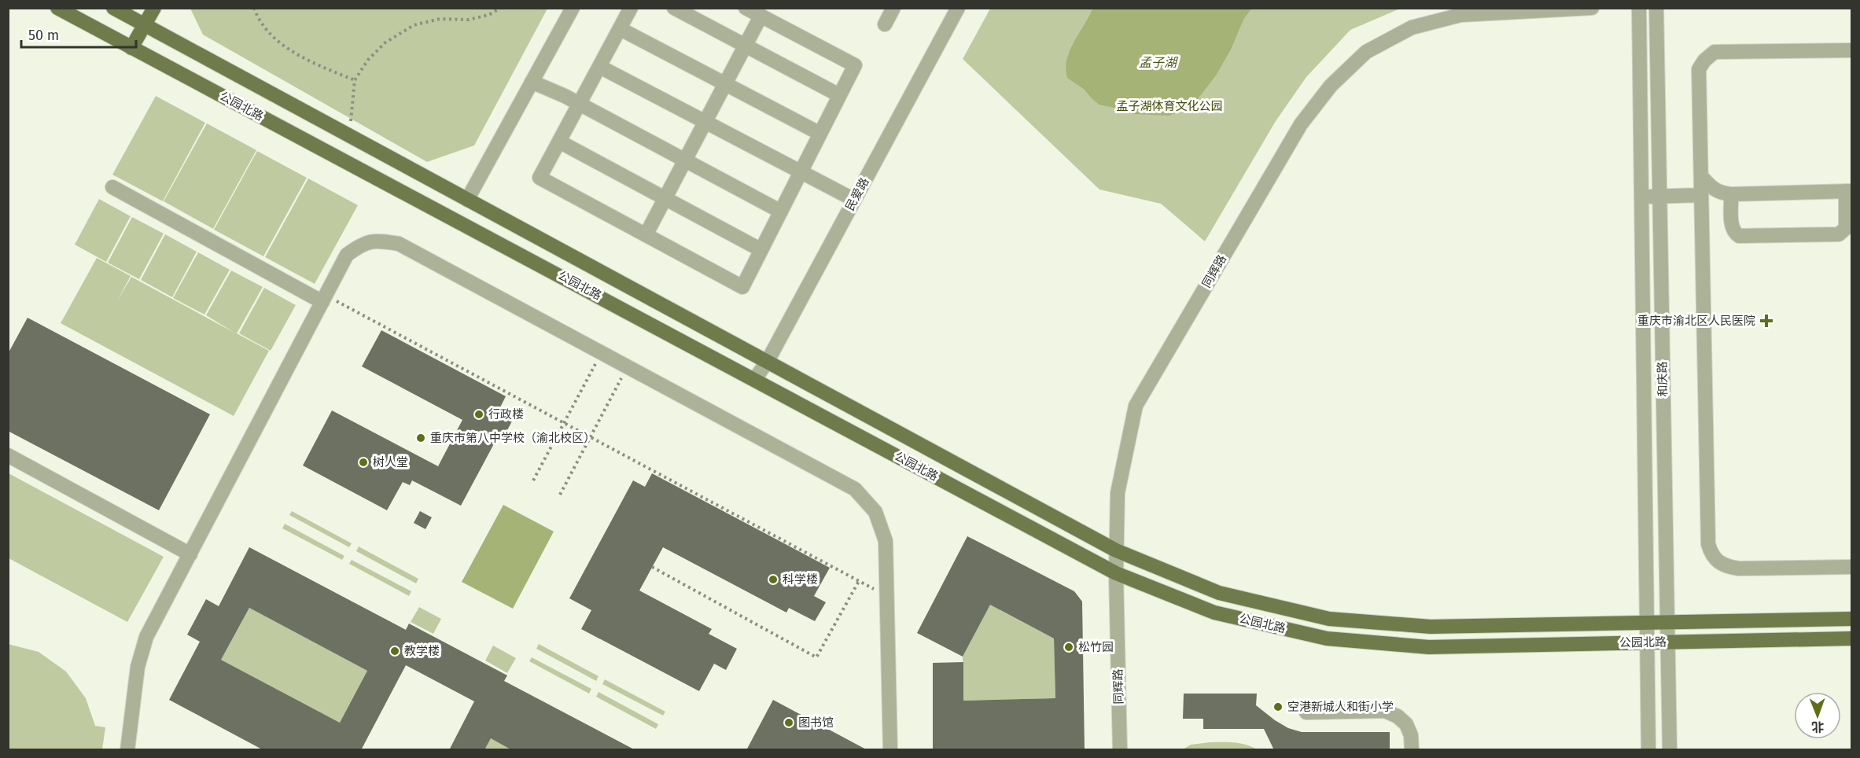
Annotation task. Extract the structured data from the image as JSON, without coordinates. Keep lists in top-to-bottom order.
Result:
{
  "streets": {
    "main road": ["公园北路"],
    "street": ["民爱路", "同辉路", "和庆路"]
  },
  "crossings": [
    ["公园北路", "民爱路"],
    ["公园北路", "同辉路"],
    ["公园北路", "和庆路"]
  ],
  "water": ["孟子湖"],
  "parks": ["孟子湖体育文化公园"],
  "places": {
    "health": ["重庆市渝北区人民医院"],
    "other": [
      "行政楼",
      "重庆市第八中学校（渝北校区）",
      "树人堂",
      "科学楼",
      "松竹园",
      "教学楼",
      "空港新城人和街小学",
      "图书馆"
    ]
  },
  "scale_bar": "50 m",
  "north": "bottom"
}
